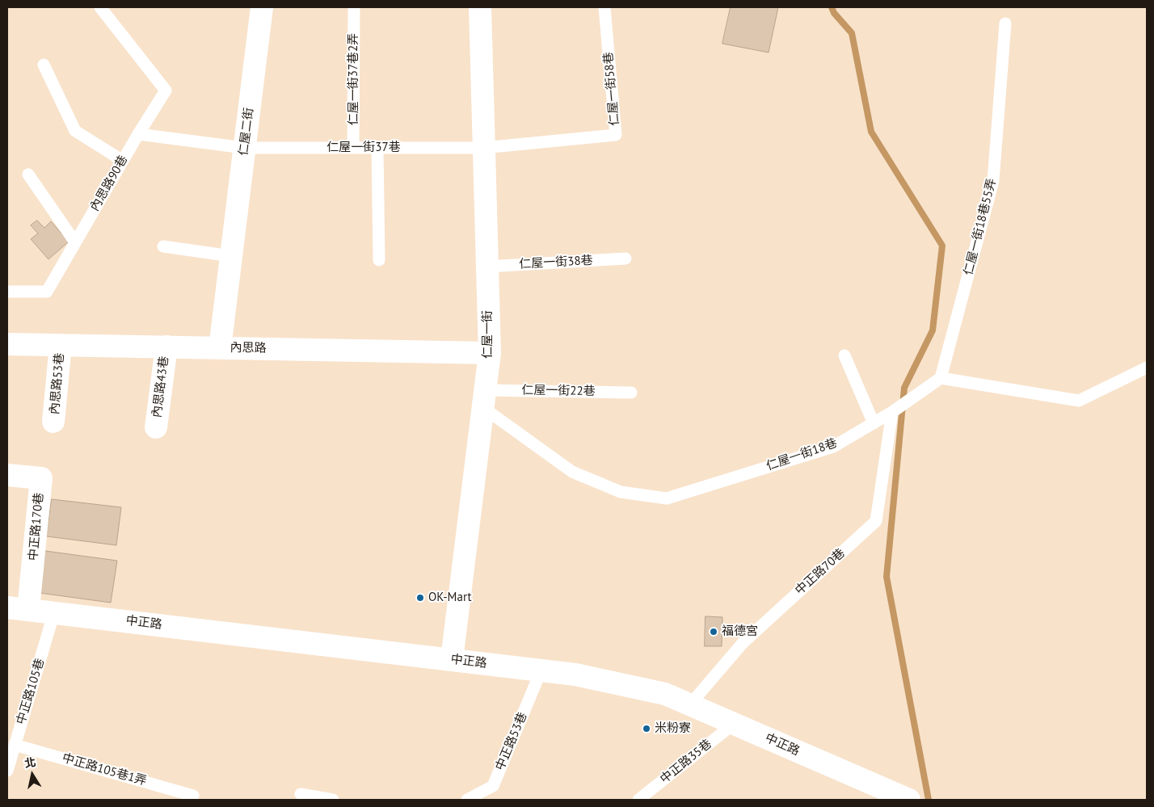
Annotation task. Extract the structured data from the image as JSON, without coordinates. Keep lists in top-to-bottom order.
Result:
{
  "streets": {
    "street": [
      "仁屋二街",
      "仁屋一街",
      "內思路",
      "內思路53巷",
      "內思路43巷",
      "中正路170巷",
      "中正路"
    ],
    "lane": [
      "仁屋一街37巷2弄",
      "仁屋一街58巷",
      "仁屋一街37巷",
      "內思路90巷",
      "仁屋一街18巷55弄",
      "仁屋一街38巷",
      "仁屋一街22巷",
      "仁屋一街18巷",
      "中正路70巷",
      "中正路105巷",
      "中正路53巷",
      "中正路35巷",
      "中正路105巷1弄"
    ]
  },
  "crossings": [
    ["仁屋一街37巷2弄", "仁屋一街37巷"],
    ["仁屋一街58巷", "仁屋一街37巷"],
    ["仁屋一街58巷", "仁屋一街"],
    ["仁屋二街", "仁屋一街37巷"],
    ["仁屋二街", "內思路"],
    ["仁屋一街37巷", "仁屋一街"],
    ["仁屋一街18巷55弄", "仁屋一街18巷"],
    ["仁屋一街38巷", "仁屋一街"],
    ["仁屋一街", "內思路"],
    ["仁屋一街", "仁屋一街22巷"],
    ["仁屋一街", "仁屋一街18巷"],
    ["仁屋一街", "中正路"],
    ["內思路", "內思路53巷"],
    ["內思路", "內思路43巷"],
    ["仁屋一街22巷", "仁屋一街18巷"],
    ["仁屋一街18巷", "中正路70巷"],
    ["中正路170巷", "中正路"],
    ["中正路70巷", "中正路"],
    ["中正路", "中正路105巷"],
    ["中正路", "中正路53巷"],
    ["中正路", "中正路35巷"],
    ["中正路105巷", "中正路105巷1弄"]
  ],
  "places": ["OK-Mart", "福德宮", "米粉寮"],
  "north": "top"
}
